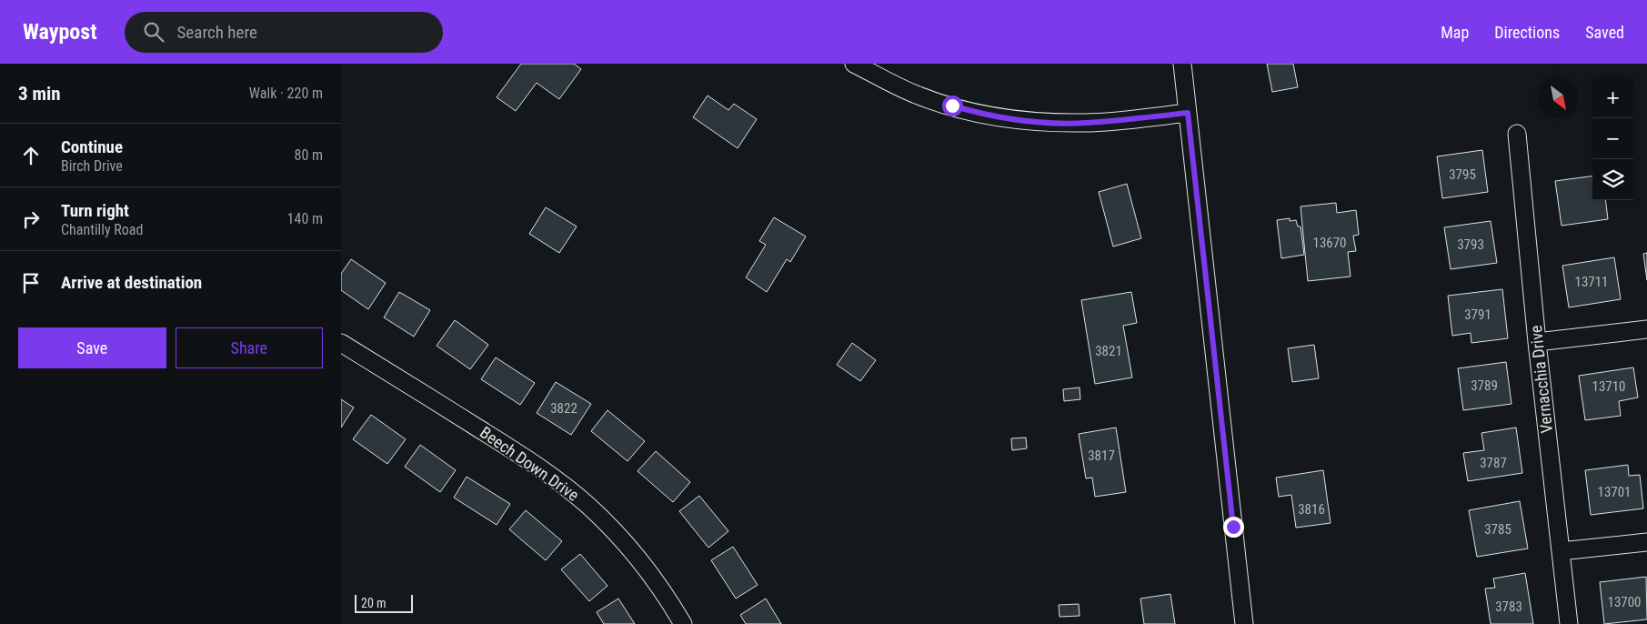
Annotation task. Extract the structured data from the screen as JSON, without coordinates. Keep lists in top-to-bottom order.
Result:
{
  "streets": {
    "street": ["Vernacchia Drive", "Beech Down Drive"]
  },
  "house_numbers": [
    "3795",
    "13670",
    "3793",
    "13711",
    "3791",
    "3821",
    "3789",
    "13710",
    "3822",
    "3817",
    "3787",
    "13701",
    "3816",
    "3785",
    "13700",
    "3783"
  ],
  "scale_bar": "20 m",
  "north": "bottom right",
  "page": {
    "header": "Waypost",
    "search": "Search here",
    "nav": ["Map", "Directions", "Saved"],
    "heading": ["3 min", "Walk · 220 m"],
    "map_buttons": ["+", "−"],
    "list": [
      ["Continue", "Birch Drive", "80 m"],
      ["Turn right", "Chantilly Road", "140 m"],
      "Arrive at destination"
    ],
    "buttons": ["Save", "Share"],
    "scale": "20 m"
  }
}
